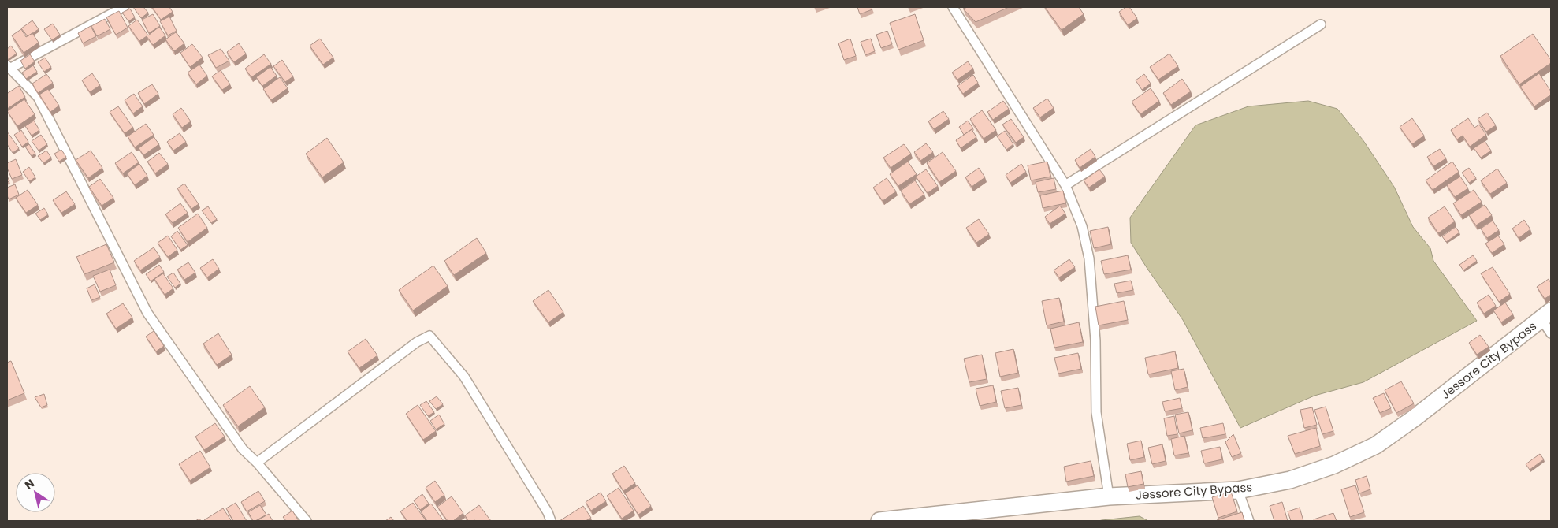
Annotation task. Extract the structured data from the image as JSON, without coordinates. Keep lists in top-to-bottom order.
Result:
{
  "streets": {
    "highway": ["Jessore City Bypass"]
  },
  "north": "top left"
}
